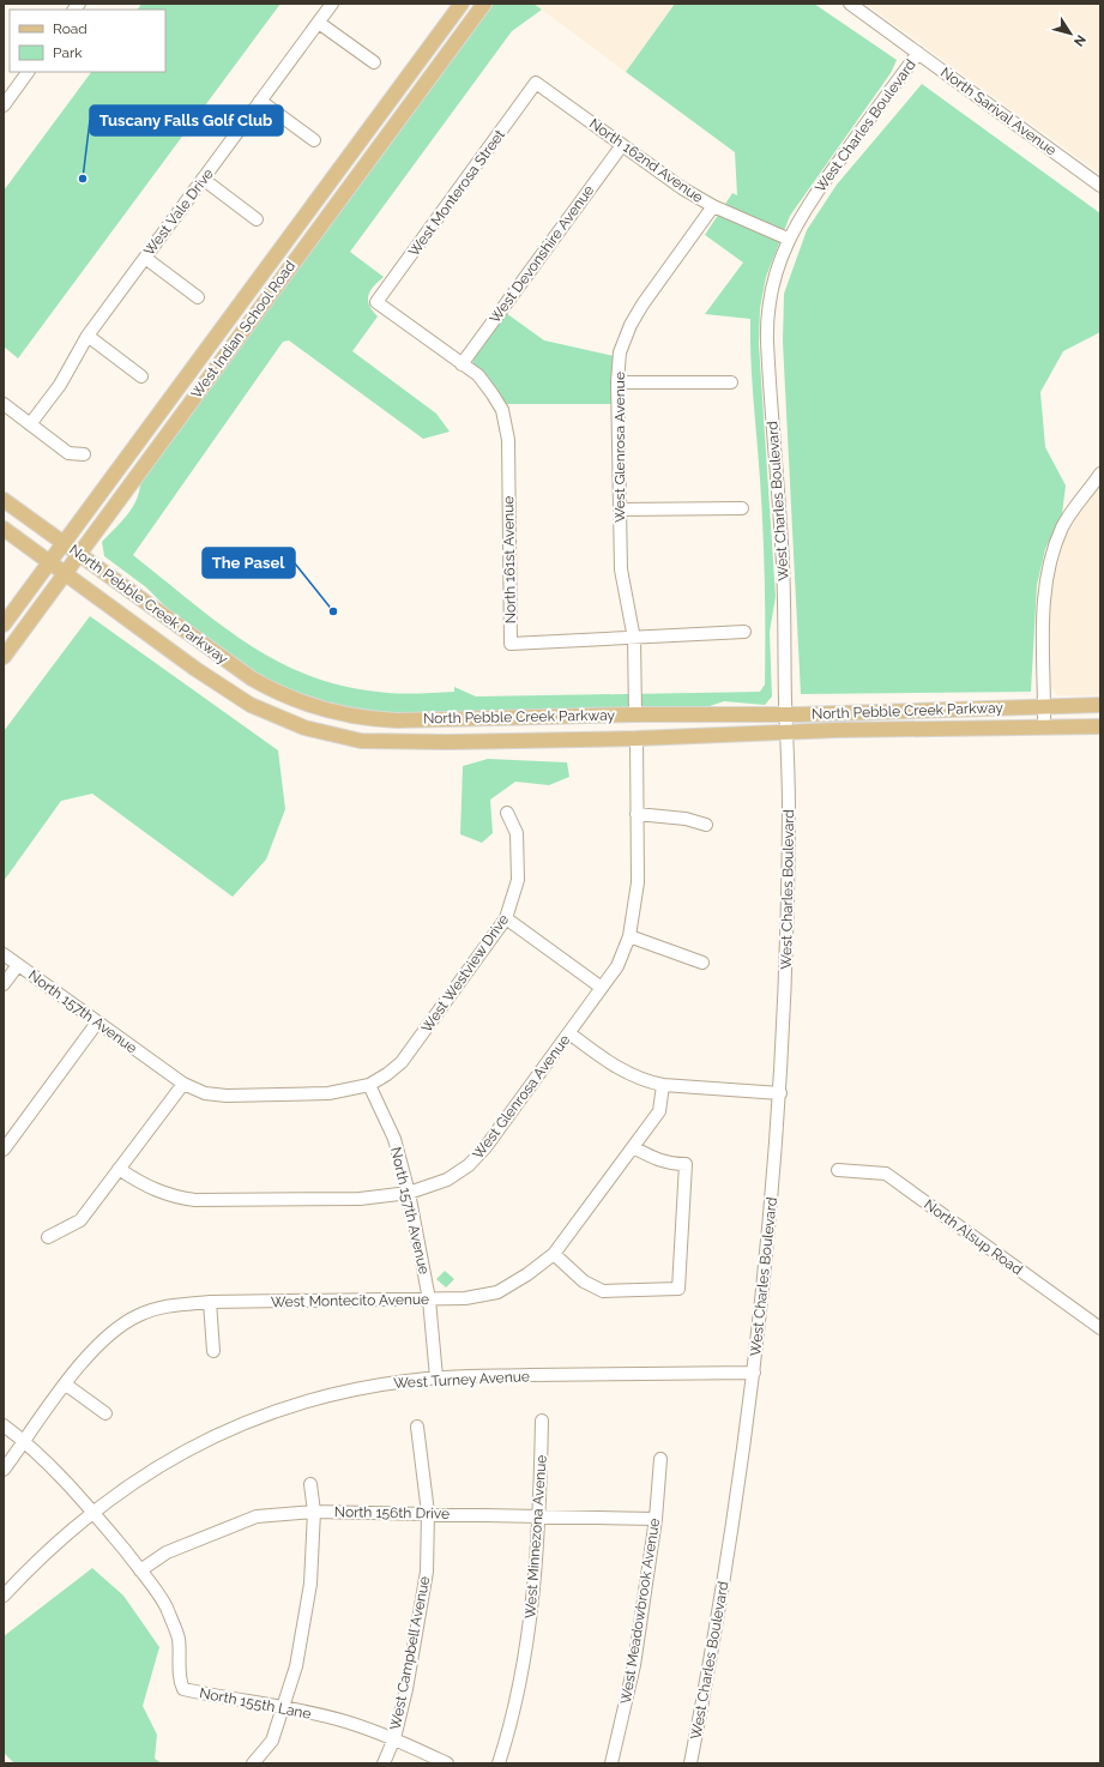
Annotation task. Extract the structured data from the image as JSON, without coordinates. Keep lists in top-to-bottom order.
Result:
{
  "streets": {
    "main road": ["West Indian School Road", "North Pebble Creek Parkway"],
    "street": [
      "North Sarival Avenue",
      "West Charles Boulevard",
      "North 162nd Avenue",
      "West Monterosa Street",
      "West Vale Drive",
      "West Devonshire Avenue",
      "West Glenrosa Avenue",
      "North 161st Avenue",
      "West Westview Drive",
      "North 157th Avenue",
      "North Alsup Road",
      "West Montecito Avenue",
      "West Turney Avenue",
      "North 156th Drive",
      "West Minnezona Avenue",
      "West Meadowbrook Avenue",
      "West Campbell Avenue",
      "North 155th Lane"
    ]
  },
  "crossings": [
    ["North Sarival Avenue", "West Charles Boulevard"],
    ["West Charles Boulevard", "North 162nd Avenue"],
    ["West Charles Boulevard", "North Pebble Creek Parkway"],
    ["West Charles Boulevard", "West Turney Avenue"],
    ["North 162nd Avenue", "West Monterosa Street"],
    ["North 162nd Avenue", "West Devonshire Avenue"],
    ["North 162nd Avenue", "West Glenrosa Avenue"],
    ["West Monterosa Street", "North 161st Avenue"],
    ["West Devonshire Avenue", "North 161st Avenue"],
    ["West Indian School Road", "North Pebble Creek Parkway"],
    ["West Glenrosa Avenue", "North 161st Avenue"],
    ["West Glenrosa Avenue", "North Pebble Creek Parkway"],
    ["West Glenrosa Avenue", "North 157th Avenue"],
    ["West Westview Drive", "North 157th Avenue"],
    ["North 157th Avenue", "West Montecito Avenue"],
    ["North 157th Avenue", "West Turney Avenue"],
    ["West Montecito Avenue", "North 155th Lane"],
    ["West Turney Avenue", "North 155th Lane"],
    ["North 156th Drive", "West Minnezona Avenue"],
    ["North 156th Drive", "West Meadowbrook Avenue"],
    ["North 156th Drive", "West Campbell Avenue"],
    ["North 156th Drive", "North 155th Lane"],
    ["West Campbell Avenue", "North 155th Lane"]
  ],
  "places": ["Tuscany Falls Golf Club", "The Pasel"],
  "legend": ["Road", "Park"],
  "north": "bottom right"
}
